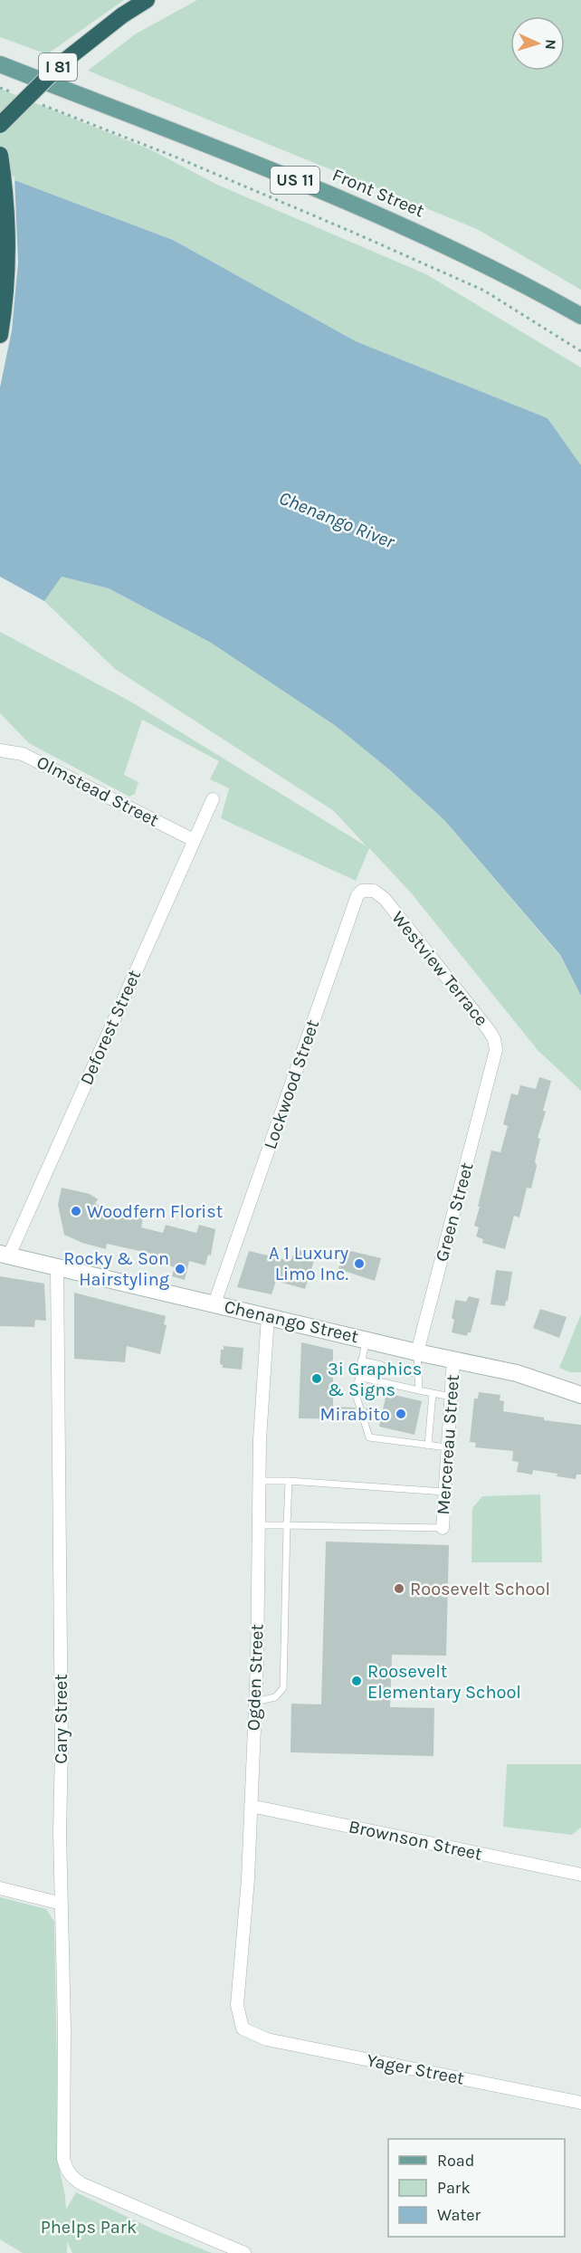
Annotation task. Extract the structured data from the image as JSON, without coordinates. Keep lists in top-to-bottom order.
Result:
{
  "streets": {
    "highway": ["I 81"],
    "main road": ["US 11", "Front Street"],
    "street": [
      "Olmstead Street",
      "Westview Terrace",
      "Deforest Street",
      "Lockwood Street",
      "Green Street",
      "Chenango Street",
      "Mercereau Street",
      "Ogden Street",
      "Cary Street",
      "Brownson Street",
      "Yager Street"
    ]
  },
  "crossings": [
    ["Olmstead Street", "Deforest Street"],
    ["Westview Terrace", "Lockwood Street"],
    ["Westview Terrace", "Green Street"],
    ["Deforest Street", "Chenango Street"],
    ["Lockwood Street", "Chenango Street"],
    ["Green Street", "Chenango Street"],
    ["Chenango Street", "Mercereau Street"],
    ["Chenango Street", "Ogden Street"],
    ["Chenango Street", "Cary Street"],
    ["Ogden Street", "Brownson Street"],
    ["Ogden Street", "Yager Street"]
  ],
  "water": ["Chenango River"],
  "parks": ["Phelps Park"],
  "places": [
    "Woodfern Florist",
    "A 1 Luxury Limo Inc.",
    "Rocky & Son Hairstyling",
    "3i Graphics & Signs",
    "Mirabito",
    "Roosevelt School",
    "Roosevelt Elementary School"
  ],
  "legend": ["Road", "Park", "Water"],
  "north": "right"
}
